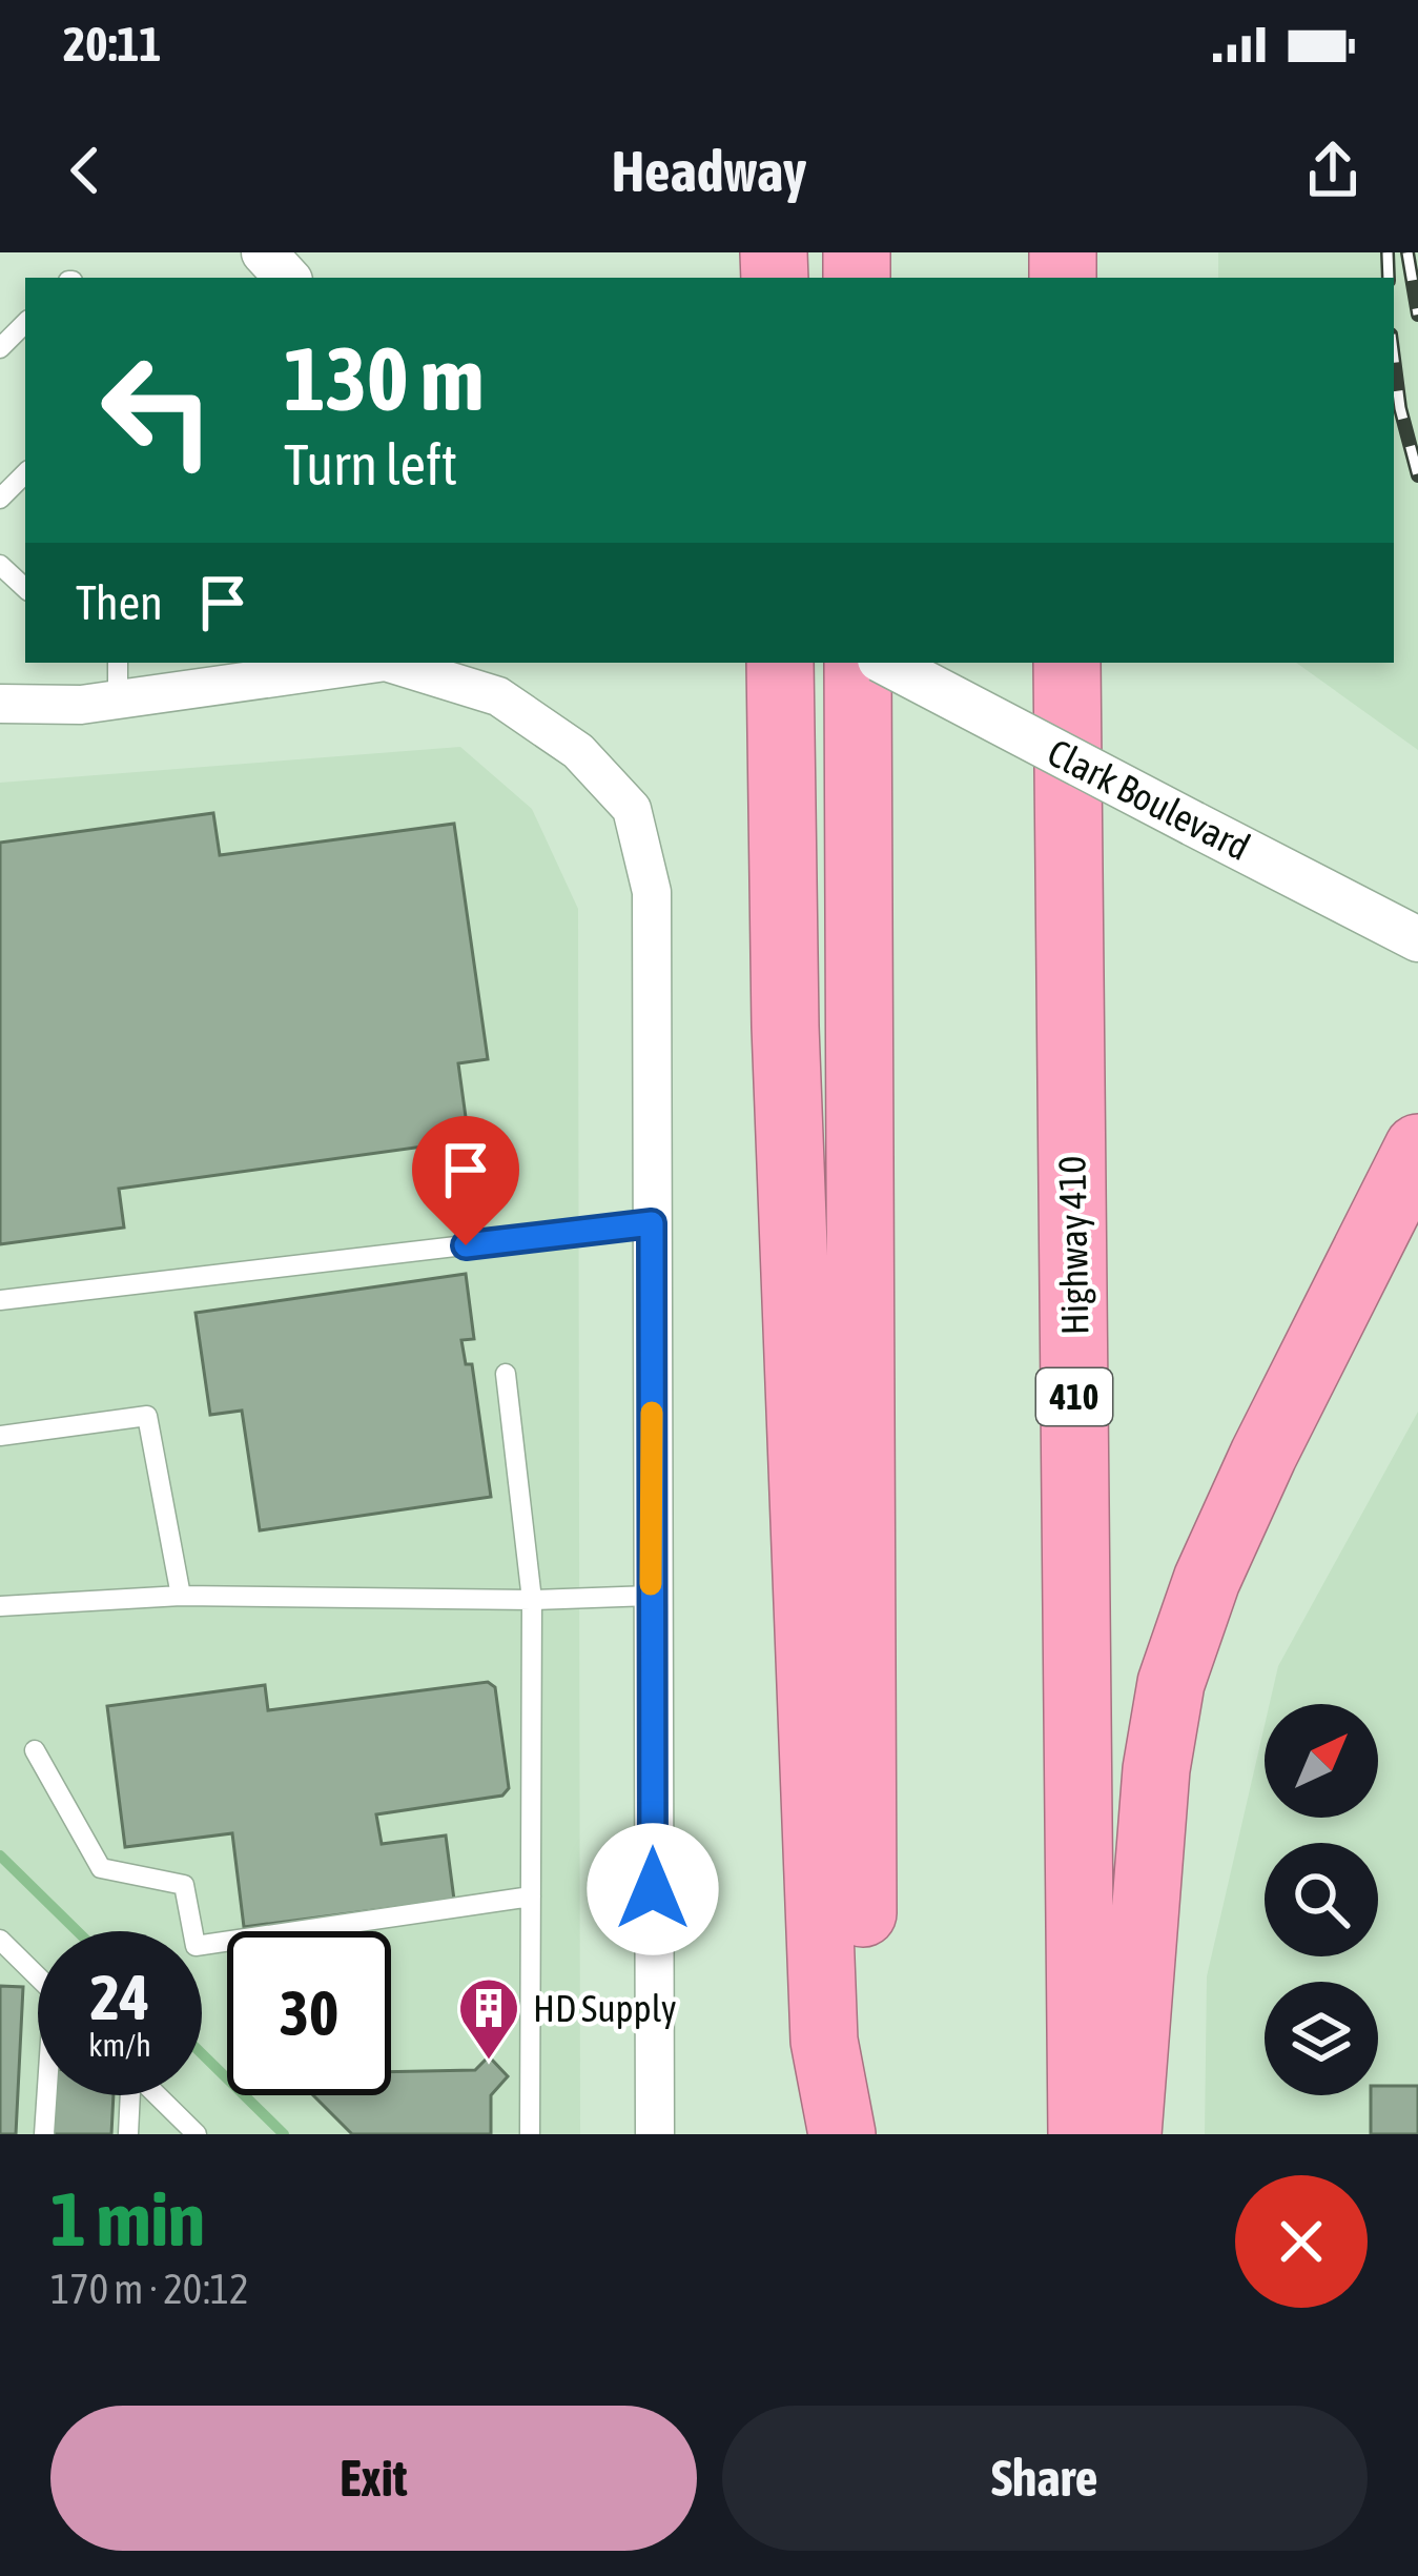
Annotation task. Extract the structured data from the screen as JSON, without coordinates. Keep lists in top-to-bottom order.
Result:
{
  "streets": {
    "highway": ["Highway 410", "410"],
    "street": ["Clark Boulevard"]
  },
  "places": {
    "building": ["HD Supply"]
  },
  "north": "top right",
  "page": {
    "status": "20:11",
    "header": "Headway",
    "turn": ["130 m", "Turn left"],
    "then": "Then",
    "speed": "24 km/h",
    "limit": "30",
    "heading": ["1 min", "170 m · 20:12"],
    "buttons": ["Exit", "Share"]
  }
}
